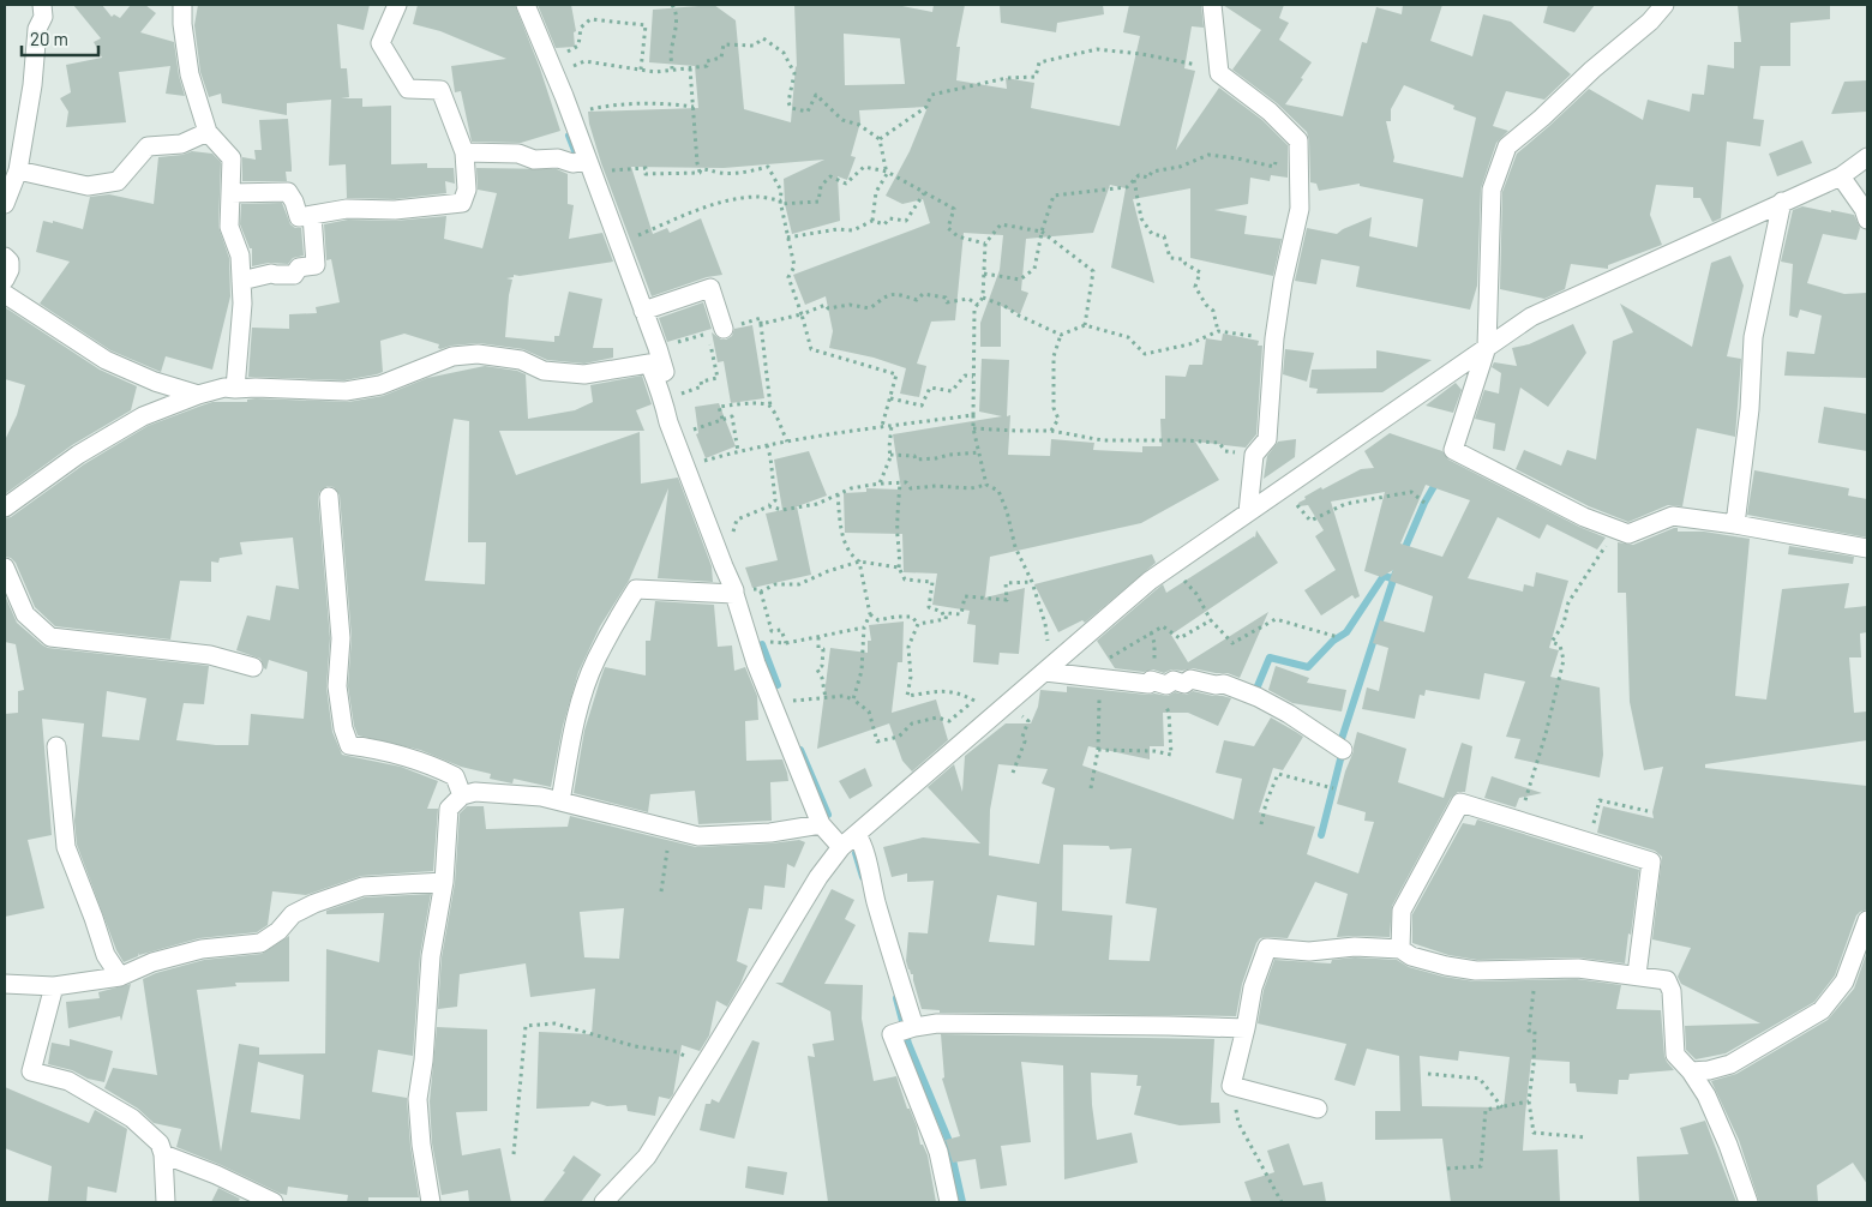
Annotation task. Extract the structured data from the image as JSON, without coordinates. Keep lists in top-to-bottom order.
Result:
{
  "scale_bar": "20 m"
}
